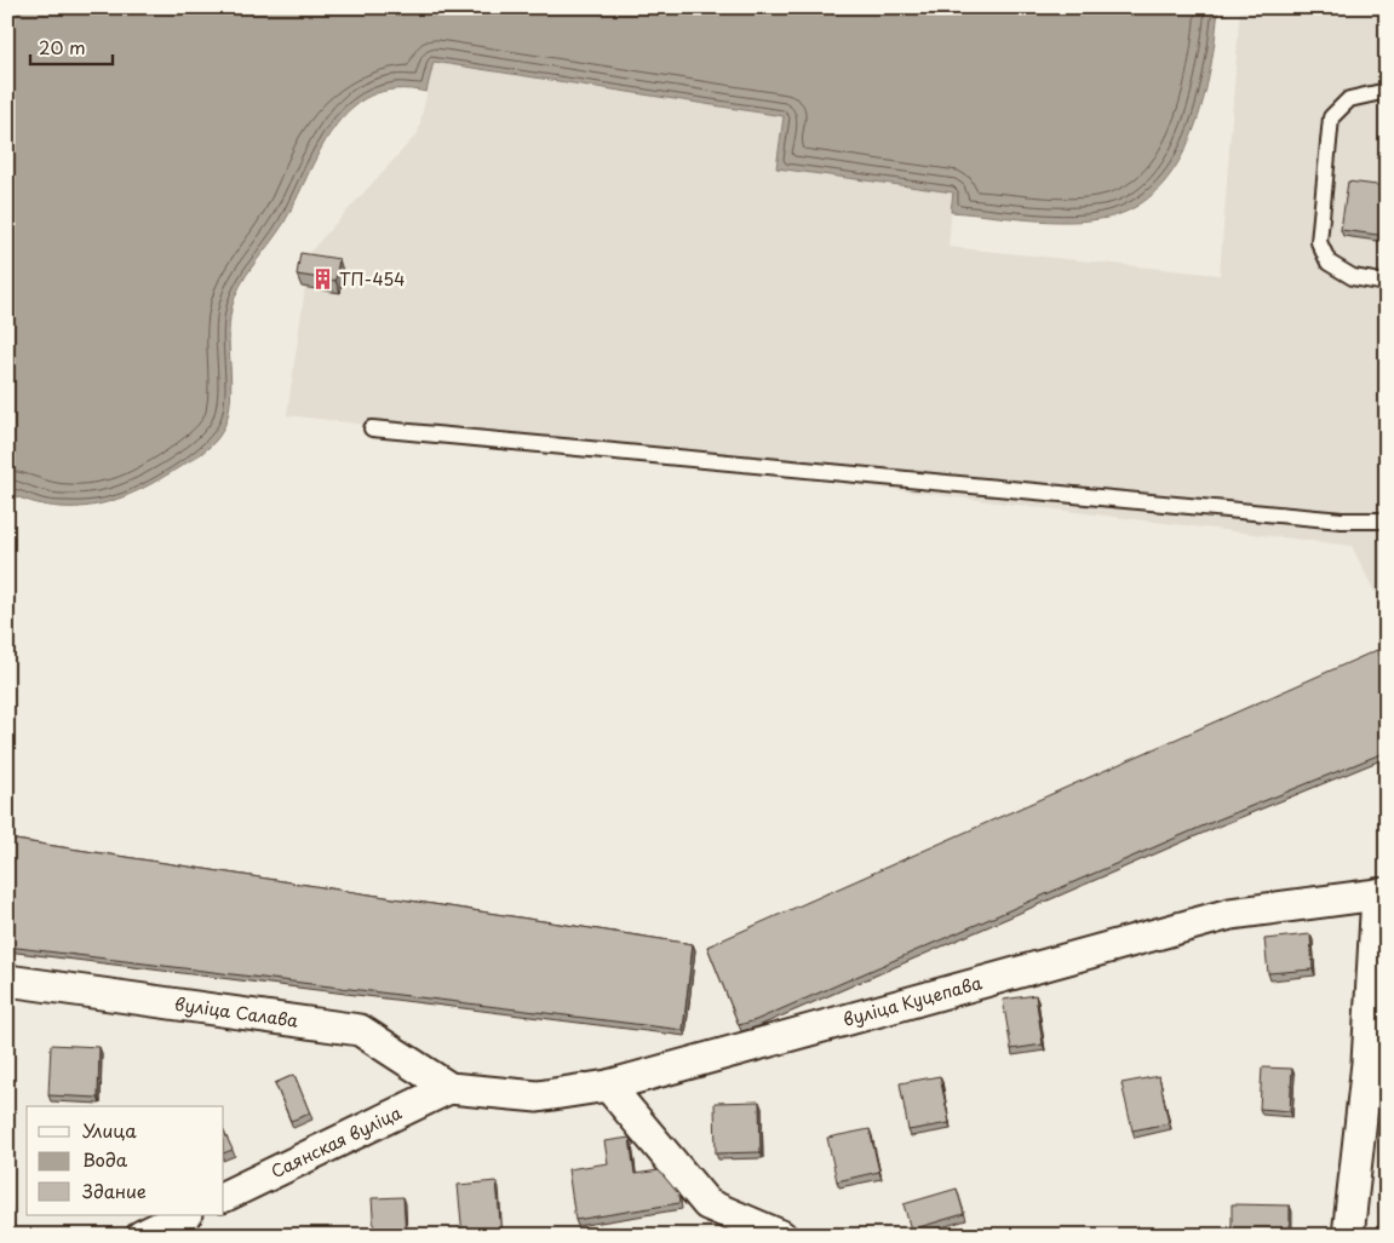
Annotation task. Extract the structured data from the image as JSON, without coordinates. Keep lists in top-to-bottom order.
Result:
{
  "streets": {
    "street": ["вуліца Куцепава", "вуліца Салава", "Саянская вуліца"]
  },
  "crossings": [
    ["вуліца Куцепава", "вуліца Салава"],
    ["вуліца Куцепава", "Саянская вуліца"],
    ["вуліца Салава", "Саянская вуліца"]
  ],
  "places": {
    "building": ["ТП-454"]
  },
  "legend": ["Улица", "Вода", "Здание"],
  "scale_bar": "20 m"
}
